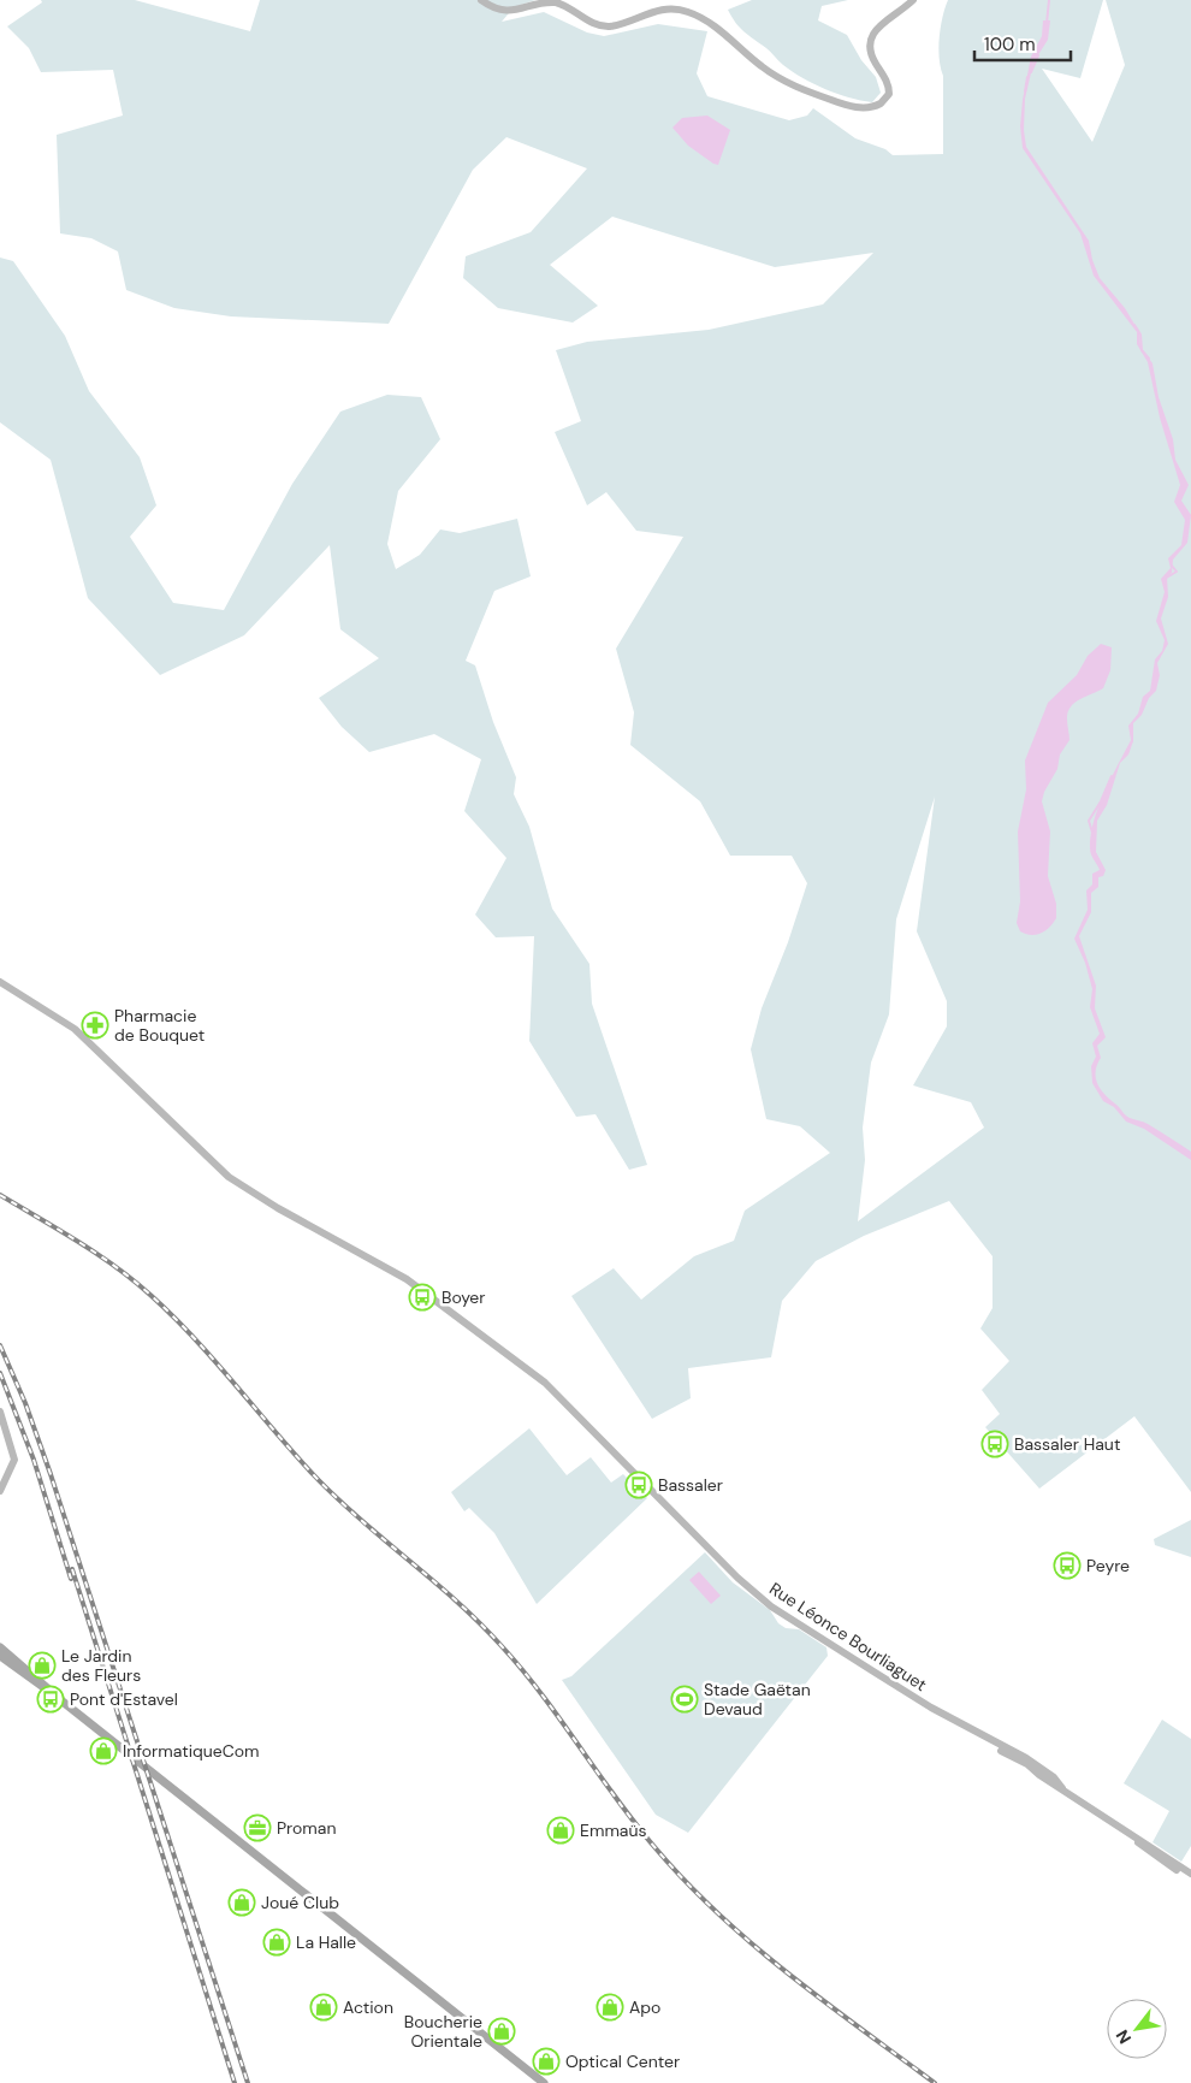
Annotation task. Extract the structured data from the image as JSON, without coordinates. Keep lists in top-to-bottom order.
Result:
{
  "streets": {
    "main road": ["Rue Léonce Bourliaguet"]
  },
  "places": {
    "pharmacy": ["Pharmacie de Bouquet"],
    "bus stop": [
      "Boyer",
      "Bassaler Haut",
      "Bassaler",
      "Peyre",
      "Pont d'Estavel"
    ],
    "shop": [
      "Le Jardin des Fleurs",
      "InformatiqueCom",
      "Emmaüs",
      "Joué Club",
      "La Halle",
      "Action",
      "Apo",
      "Boucherie Orientale",
      "Optical Center"
    ],
    "sports": ["Stade Gaëtan Devaud"],
    "office": ["Proman"]
  },
  "scale_bar": "100 m",
  "north": "bottom left"
}
